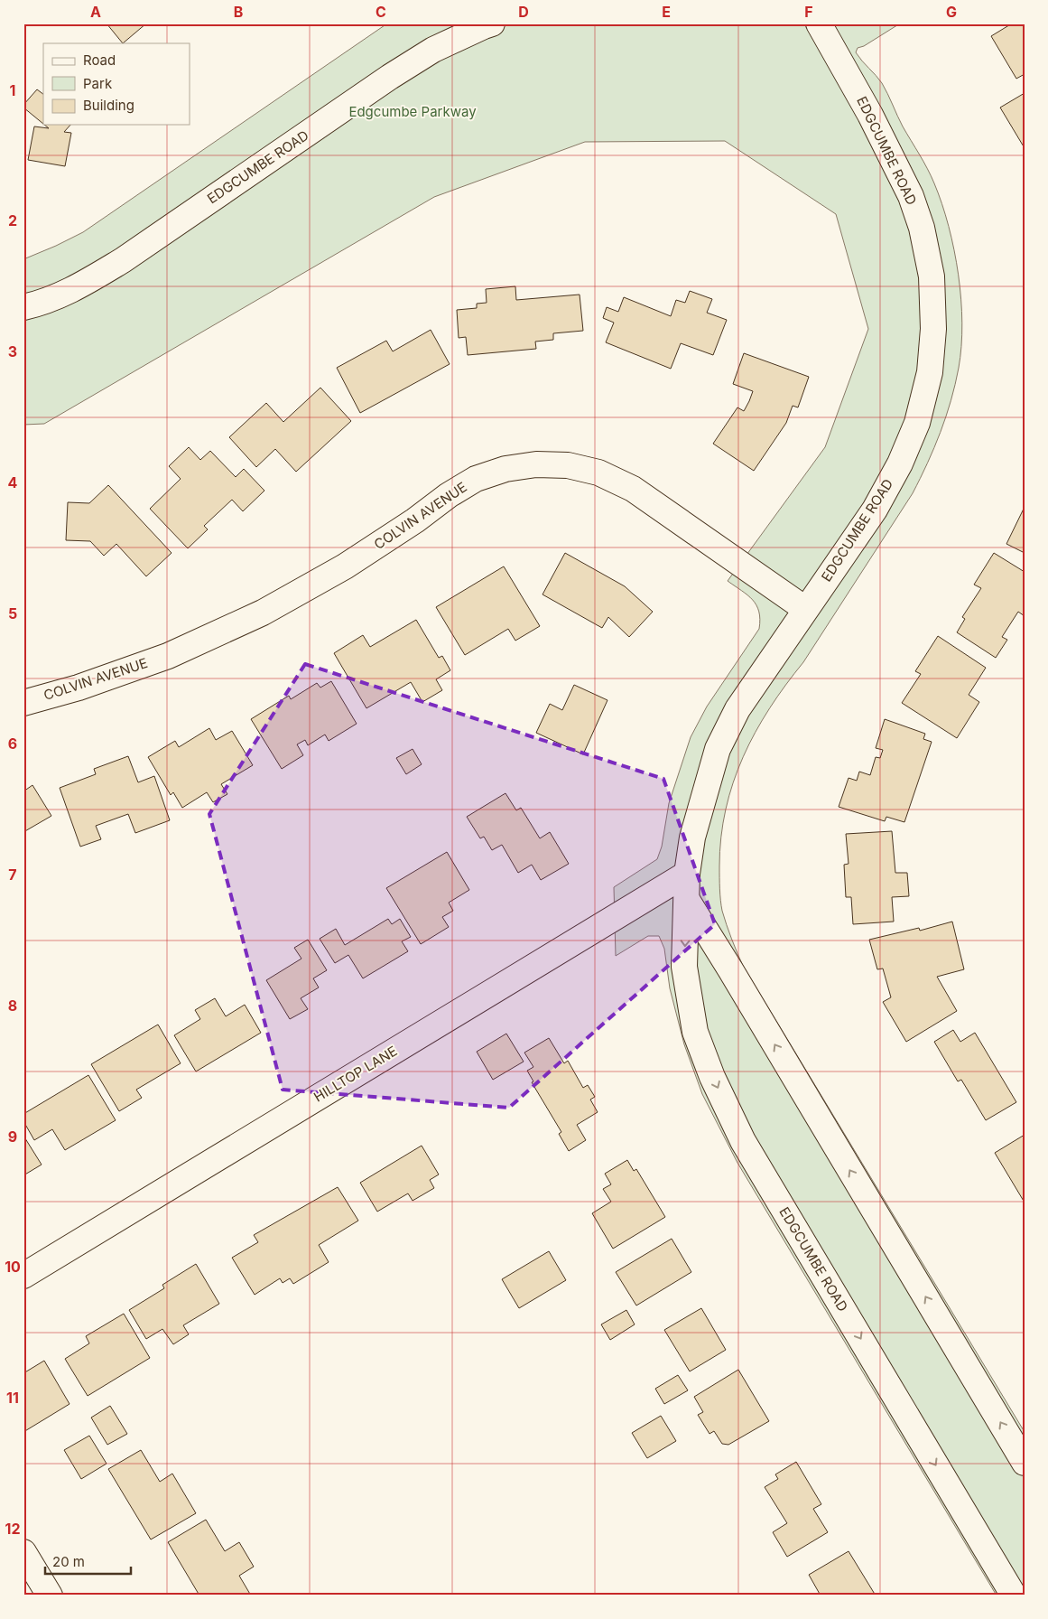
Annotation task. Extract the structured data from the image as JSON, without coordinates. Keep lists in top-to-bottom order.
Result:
{
  "streets": {
    "street": ["EDGCUMBE ROAD", "COLVIN AVENUE", "HILLTOP LANE"]
  },
  "crossings": [
    ["EDGCUMBE ROAD", "COLVIN AVENUE"],
    ["EDGCUMBE ROAD", "HILLTOP LANE"]
  ],
  "parks": ["Edgcumbe Parkway"],
  "legend": ["Road", "Park", "Building"],
  "scale_bar": "20 m",
  "grid": {
    "columns": [
      "A",
      "B",
      "C",
      "D",
      "E",
      "F",
      "G"
    ],
    "rows": [
      "1",
      "2",
      "3",
      "4",
      "5",
      "6",
      "7",
      "8",
      "9",
      "10",
      "11",
      "12"
    ]
  }
}
